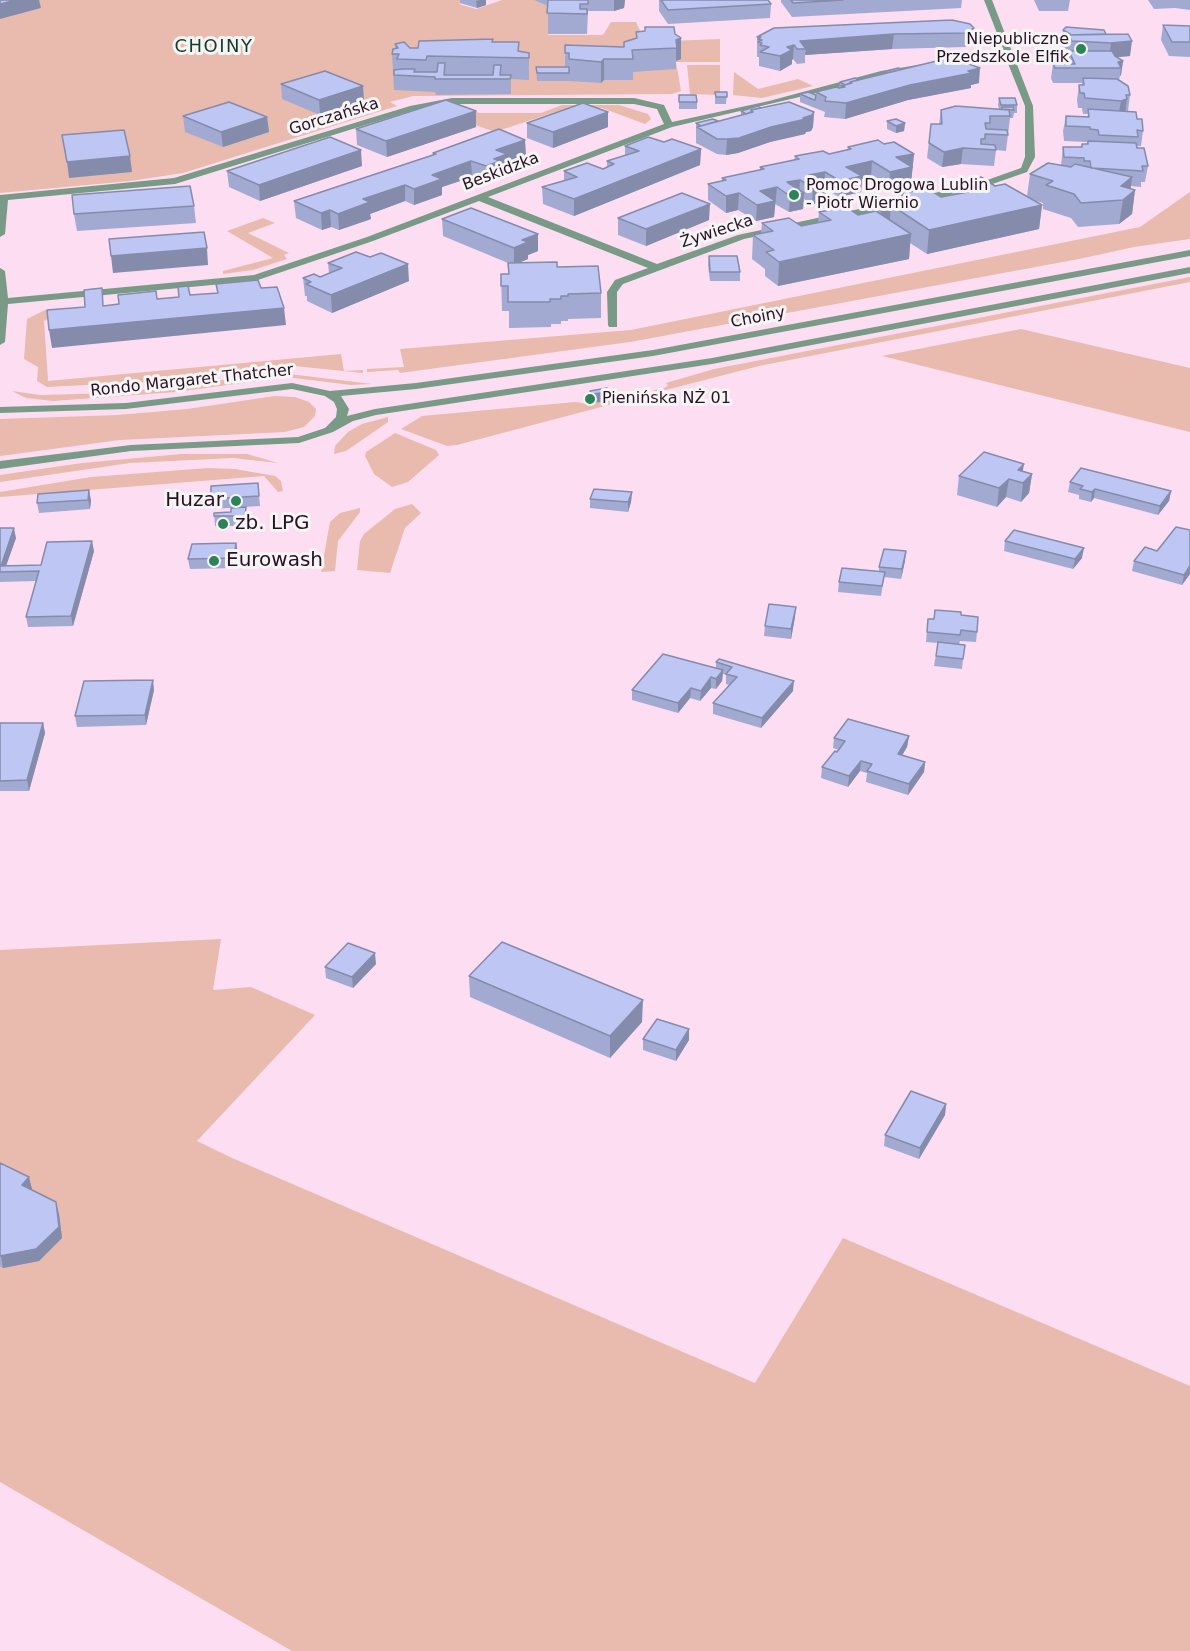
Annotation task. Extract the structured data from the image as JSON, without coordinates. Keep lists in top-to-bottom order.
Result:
{
  "streets": {
    "street": [
      "Gorczańska",
      "Beskidzka",
      "Żywiecka",
      "Choiny",
      "Rondo Margaret Thatcher"
    ]
  },
  "crossings": [
    ["Gorczańska", "Beskidzka"],
    ["Beskidzka", "Żywiecka"],
    ["Choiny", "Rondo Margaret Thatcher"]
  ],
  "districts": ["CHOINY"],
  "places": [
    "Niepubliczne Przedszkole Elfik",
    "Pomoc Drogowa Lublin - Piotr Wiernio",
    "Pienińska NŻ 01",
    "Huzar",
    "zb. LPG",
    "Eurowash"
  ]
}
